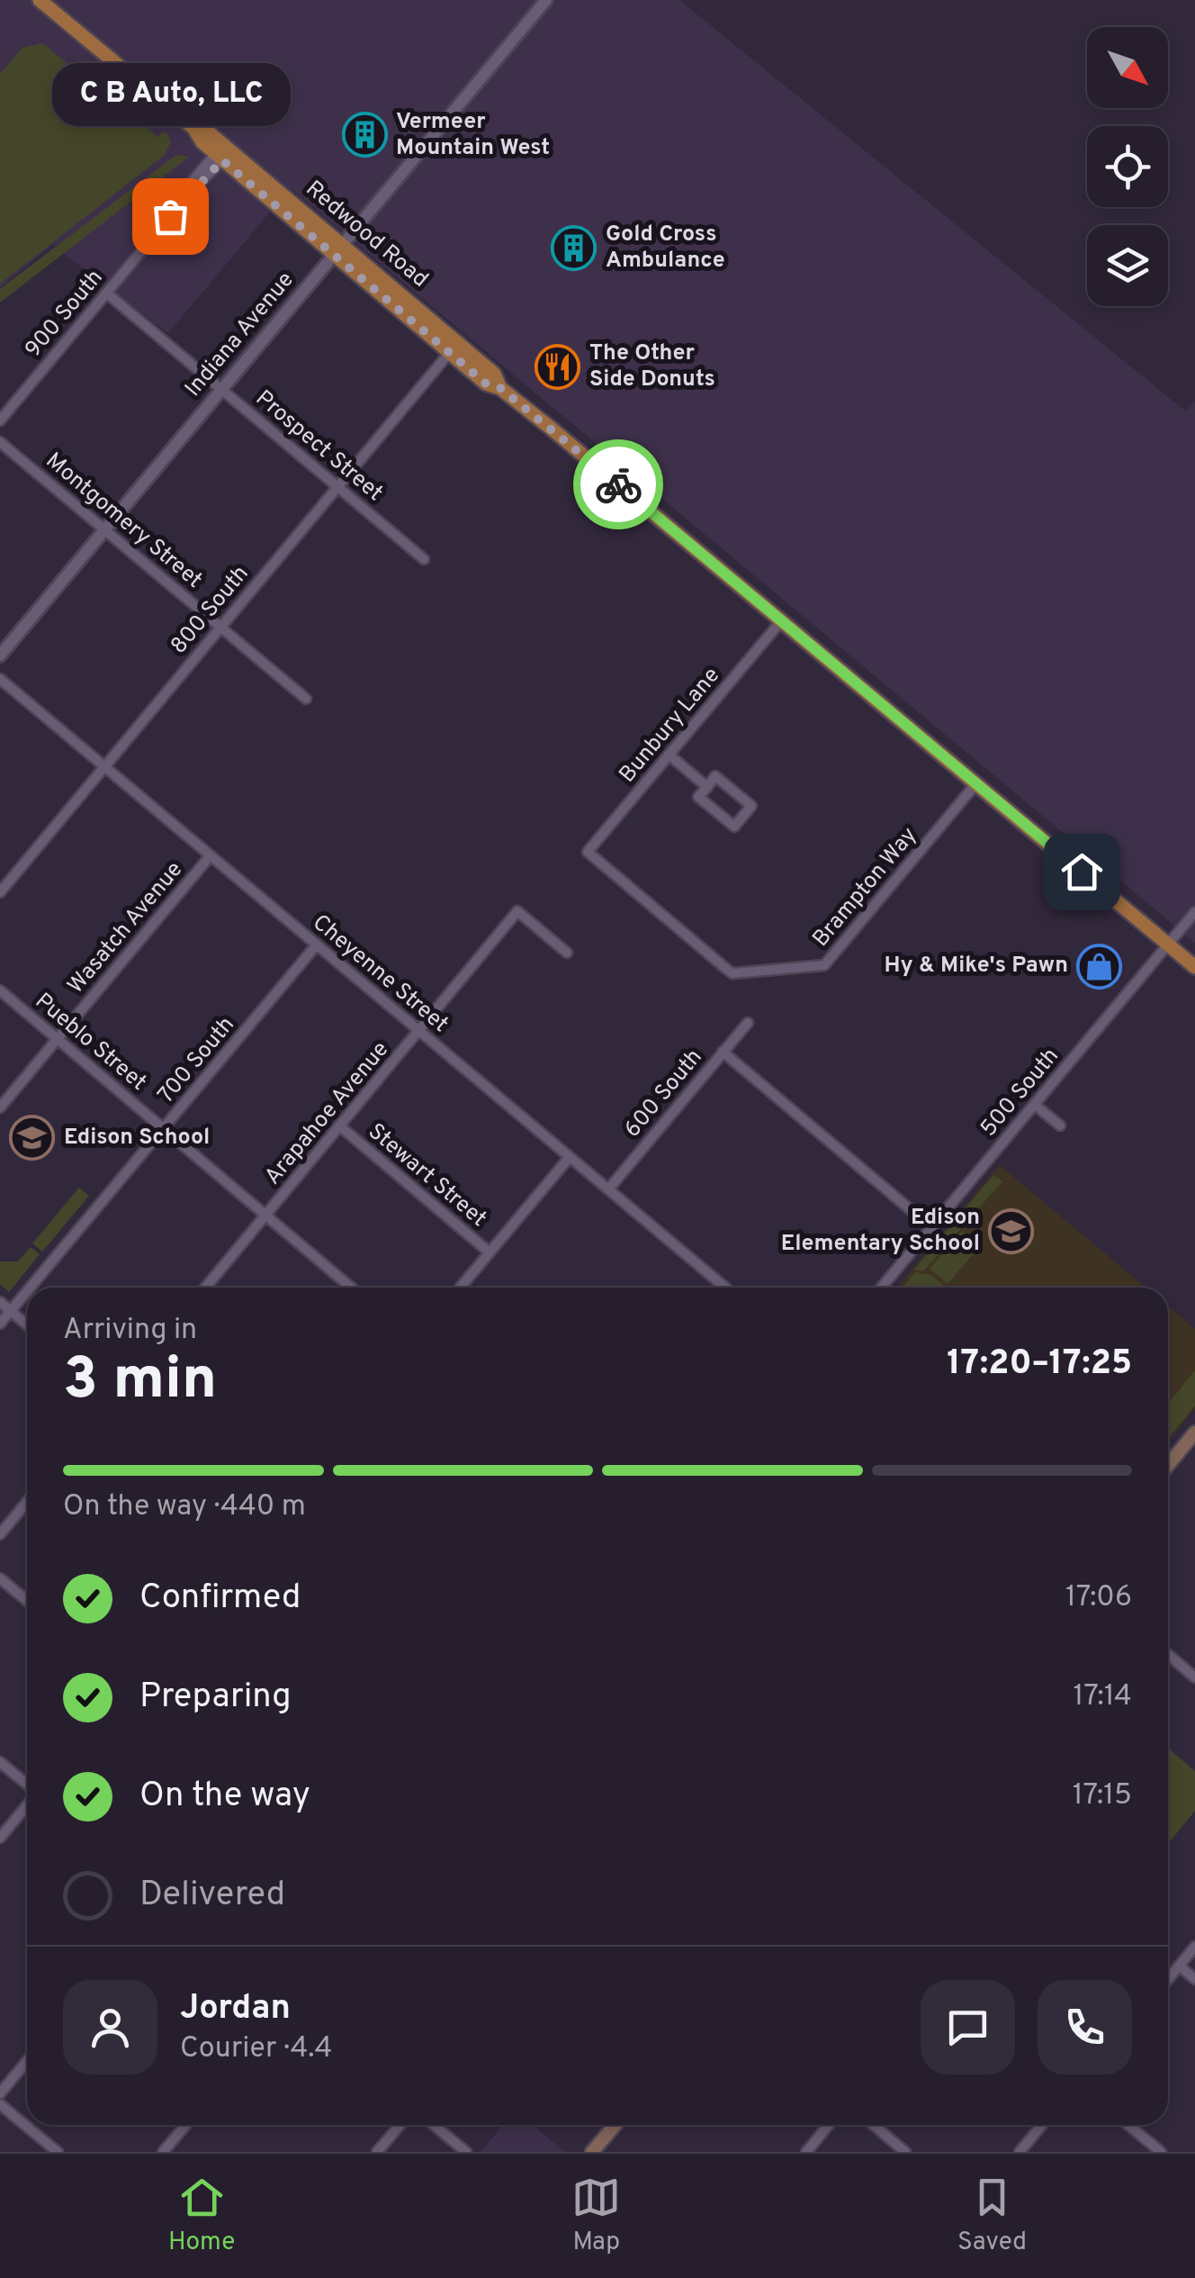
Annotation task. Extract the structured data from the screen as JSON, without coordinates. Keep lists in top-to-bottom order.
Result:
{
  "streets": {
    "main road": ["Redwood Road"],
    "street": [
      "900 South",
      "Indiana Avenue",
      "Prospect Street",
      "Montgomery Street",
      "800 South",
      "Bunbury Lane",
      "Brampton Way",
      "Wasatch Avenue",
      "Cheyenne Street",
      "Pueblo Street",
      "700 South",
      "500 South",
      "600 South",
      "Arapahoe Avenue",
      "Stewart Street"
    ]
  },
  "crossings": [
    ["Redwood Road", "900 South"],
    ["Redwood Road", "Indiana Avenue"],
    ["Redwood Road", "800 South"],
    ["Redwood Road", "Bunbury Lane"],
    ["Redwood Road", "Brampton Way"],
    ["Redwood Road", "500 South"],
    ["900 South", "Prospect Street"],
    ["Indiana Avenue", "Prospect Street"],
    ["Indiana Avenue", "Montgomery Street"],
    ["Prospect Street", "800 South"],
    ["Montgomery Street", "800 South"],
    ["800 South", "Cheyenne Street"],
    ["Bunbury Lane", "Brampton Way"],
    ["Wasatch Avenue", "Cheyenne Street"],
    ["Wasatch Avenue", "Pueblo Street"],
    ["Cheyenne Street", "700 South"],
    ["Cheyenne Street", "600 South"],
    ["Cheyenne Street", "Arapahoe Avenue"],
    ["Pueblo Street", "700 South"],
    ["Pueblo Street", "Arapahoe Avenue"],
    ["Arapahoe Avenue", "Stewart Street"]
  ],
  "places": {
    "building": ["Vermeer Mountain West", "Gold Cross Ambulance"],
    "other": ["C B Auto, LLC"],
    "restaurant": ["The Other Side Donuts"],
    "shop": ["Hy & Mike's Pawn"],
    "school or university": ["Edison School", "Edison Elementary School"]
  },
  "north": "bottom right",
  "page": {
    "bubble": "C B Auto, LLC",
    "heading": ["3 min", "Arriving in", "17:20–17:25"],
    "panel": ["Jordan", "Courier · 4.4"],
    "bar": "On the way · 440 m",
    "list": [
      ["Confirmed", "17:06"],
      ["Preparing", "17:14"],
      ["On the way", "17:15"],
      "Delivered"
    ],
    "tabs": ["Home", "Map", "Saved"]
  }
}
